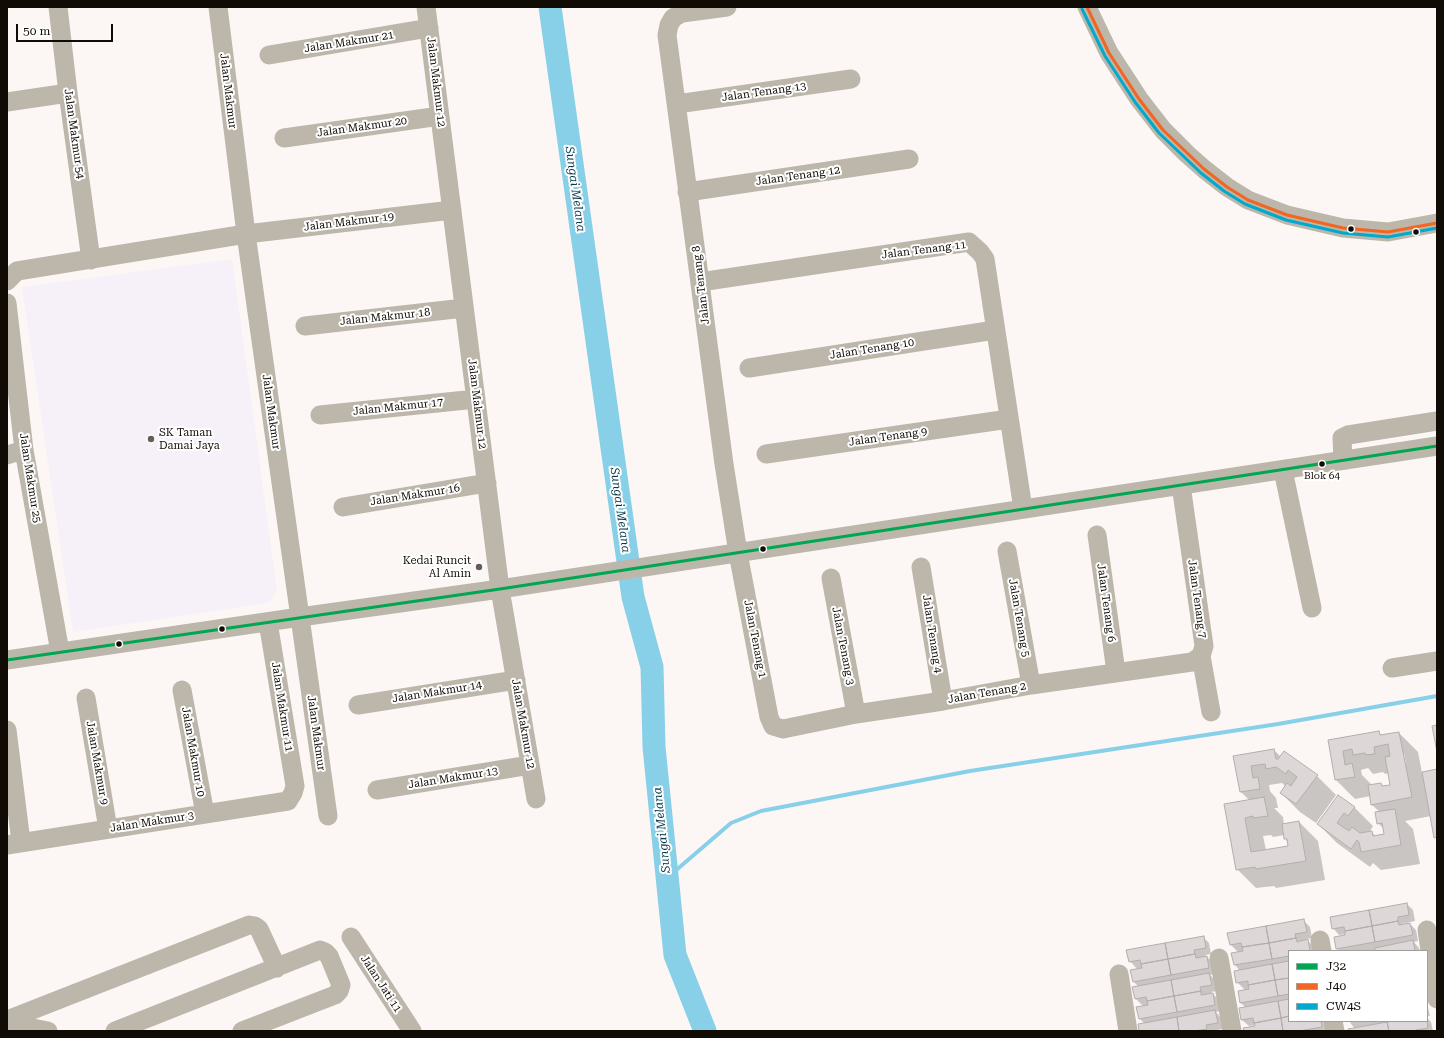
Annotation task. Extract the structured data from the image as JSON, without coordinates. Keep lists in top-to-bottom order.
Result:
{
  "streets": {
    "street": [
      "Jalan Makmur 21",
      "Jalan Makmur 12",
      "Jalan Makmur",
      "Jalan Tenang 13",
      "Jalan Makmur 20",
      "Jalan Makmur 54",
      "Jalan Tenang 12",
      "Jalan Makmur 19",
      "Jalan Tenang 11",
      "Jalan Tenang 8",
      "Jalan Makmur 18",
      "Jalan Tenang 10",
      "Jalan Makmur 17",
      "Jalan Tenang 9",
      "Jalan Makmur 25",
      "Jalan Makmur 16",
      "Jalan Tenang 7",
      "Jalan Tenang 6",
      "Jalan Tenang 5",
      "Jalan Tenang 4",
      "Jalan Tenang 1",
      "Jalan Tenang 3",
      "Jalan Makmur 14",
      "Jalan Tenang 2",
      "Jalan Makmur 11",
      "Jalan Makmur 10",
      "Jalan Makmur 9",
      "Jalan Makmur 13",
      "Jalan Makmur 3",
      "Jalan Jati 11"
    ]
  },
  "crossings": [
    ["Jalan Makmur 21", "Jalan Makmur 12"],
    ["Jalan Makmur 12", "Jalan Makmur 20"],
    ["Jalan Makmur 12", "Jalan Makmur 19"],
    ["Jalan Makmur 12", "Jalan Makmur 18"],
    ["Jalan Makmur 12", "Jalan Makmur 17"],
    ["Jalan Makmur 12", "Jalan Makmur 16"],
    ["Jalan Makmur 12", "Jalan Makmur 14"],
    ["Jalan Makmur 12", "Jalan Makmur 13"],
    ["Jalan Makmur", "Jalan Makmur 19"],
    ["Jalan Tenang 13", "Jalan Tenang 8"],
    ["Jalan Makmur 54", "Jalan Makmur 19"],
    ["Jalan Tenang 12", "Jalan Tenang 8"],
    ["Jalan Tenang 11", "Jalan Tenang 8"],
    ["Jalan Tenang 11", "Jalan Tenang 10"],
    ["Jalan Tenang 11", "Jalan Tenang 9"],
    ["Jalan Tenang 8", "Jalan Tenang 1"],
    ["Jalan Tenang 7", "Jalan Tenang 2"],
    ["Jalan Tenang 6", "Jalan Tenang 2"],
    ["Jalan Tenang 5", "Jalan Tenang 2"],
    ["Jalan Tenang 4", "Jalan Tenang 2"],
    ["Jalan Tenang 1", "Jalan Tenang 2"],
    ["Jalan Tenang 3", "Jalan Tenang 2"],
    ["Jalan Makmur 11", "Jalan Makmur 3"],
    ["Jalan Makmur 10", "Jalan Makmur 3"],
    ["Jalan Makmur 9", "Jalan Makmur 3"]
  ],
  "water": ["Sungai Melana"],
  "places": ["SK Taman Damai Jaya", "Blok 64", "Kedai Runcit Al Amin"],
  "lines": ["transit line J40", "transit line CW4S", "transit line J32"],
  "legend": ["J32", "J40", "CW4S"],
  "scale_bar": "50 m"
}
